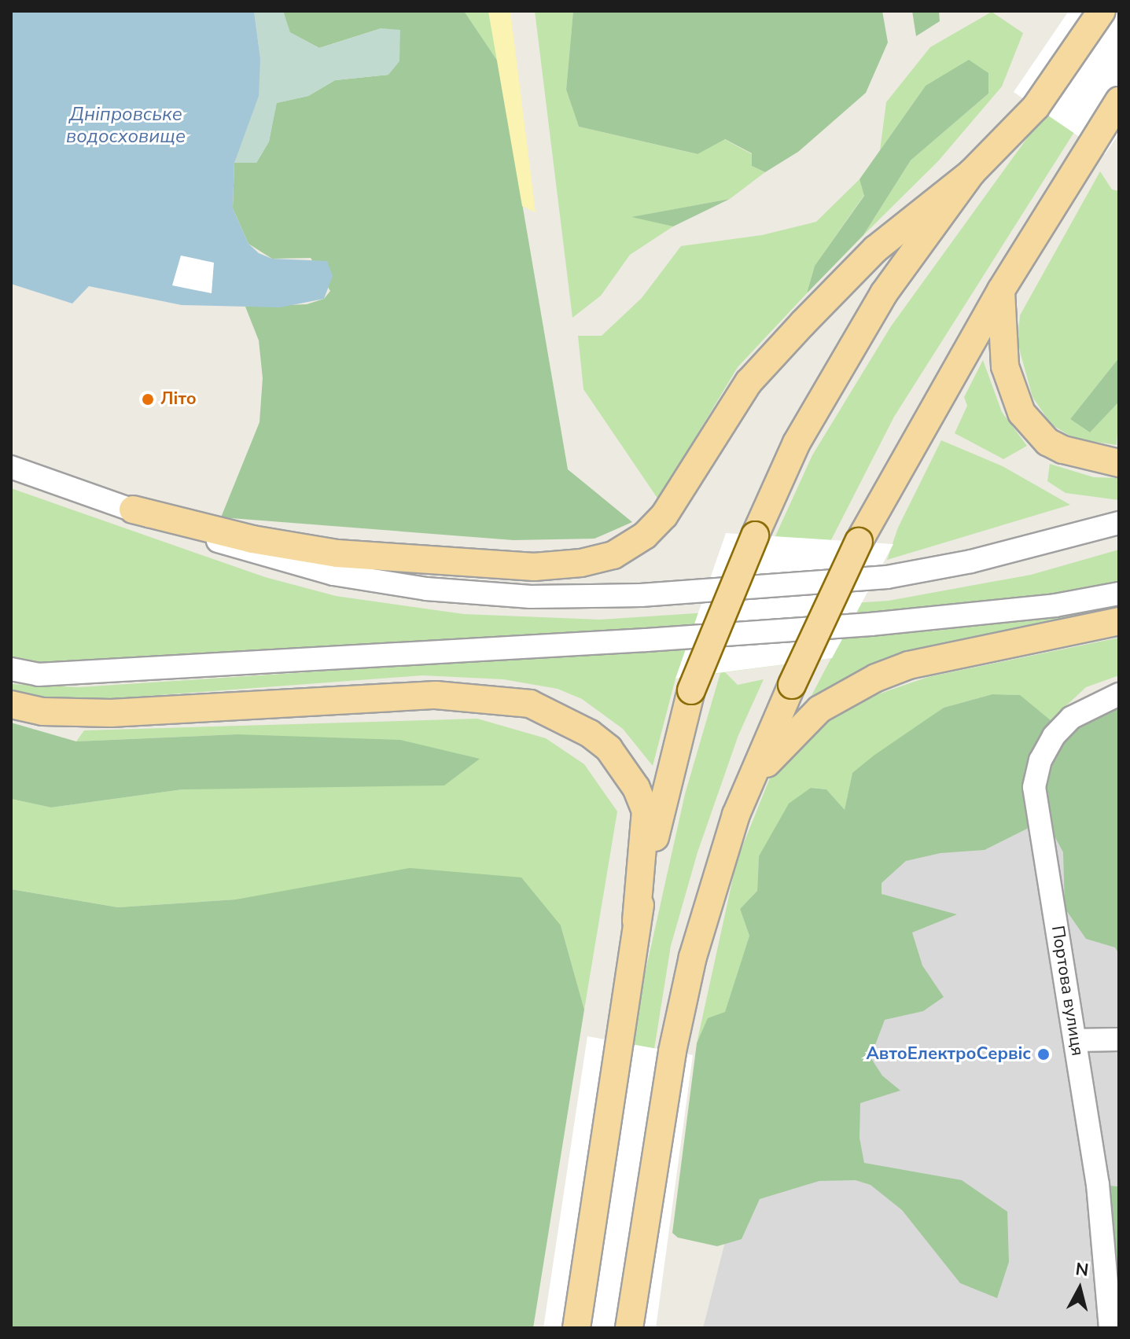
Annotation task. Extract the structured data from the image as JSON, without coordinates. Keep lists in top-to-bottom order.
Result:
{
  "streets": {
    "street": ["Портова вулиця"]
  },
  "water": ["Дніпровське водосховище"],
  "places": ["Літо", "АвтоЕлектроСервіс"],
  "north": "top"
}
